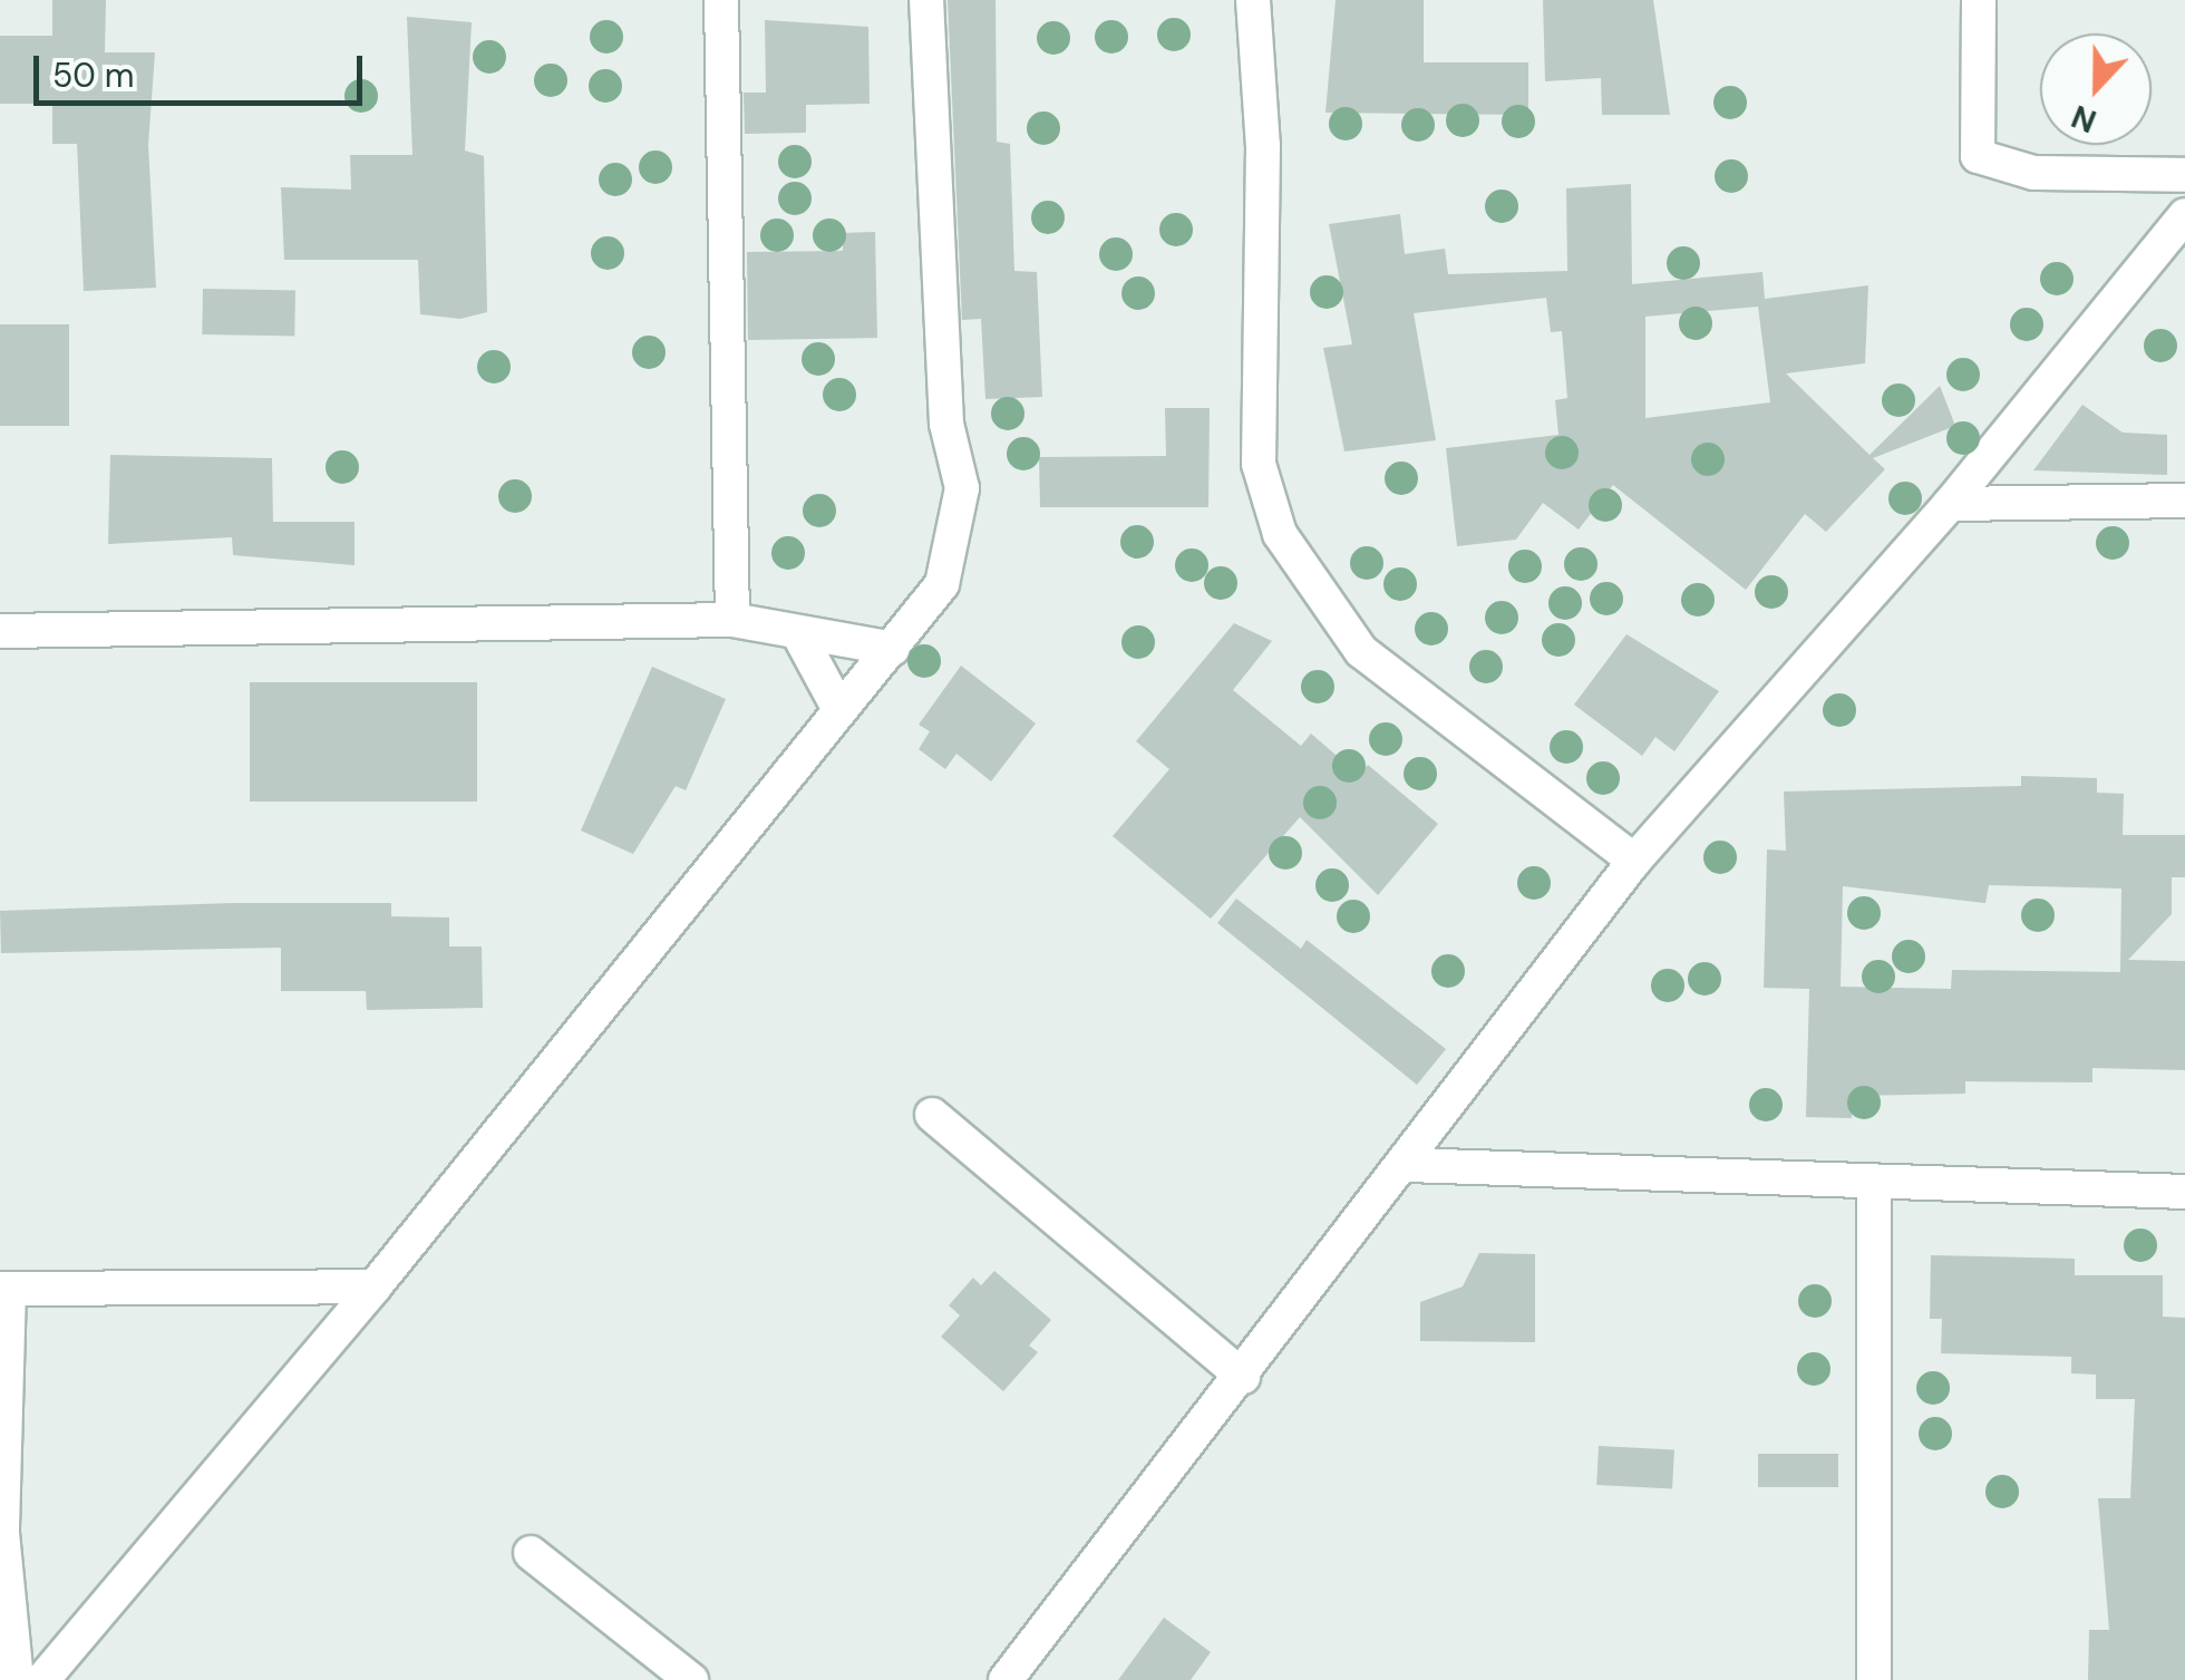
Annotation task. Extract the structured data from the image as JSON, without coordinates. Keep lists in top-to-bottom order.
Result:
{
  "scale_bar": "50 m",
  "north": "bottom"
}
